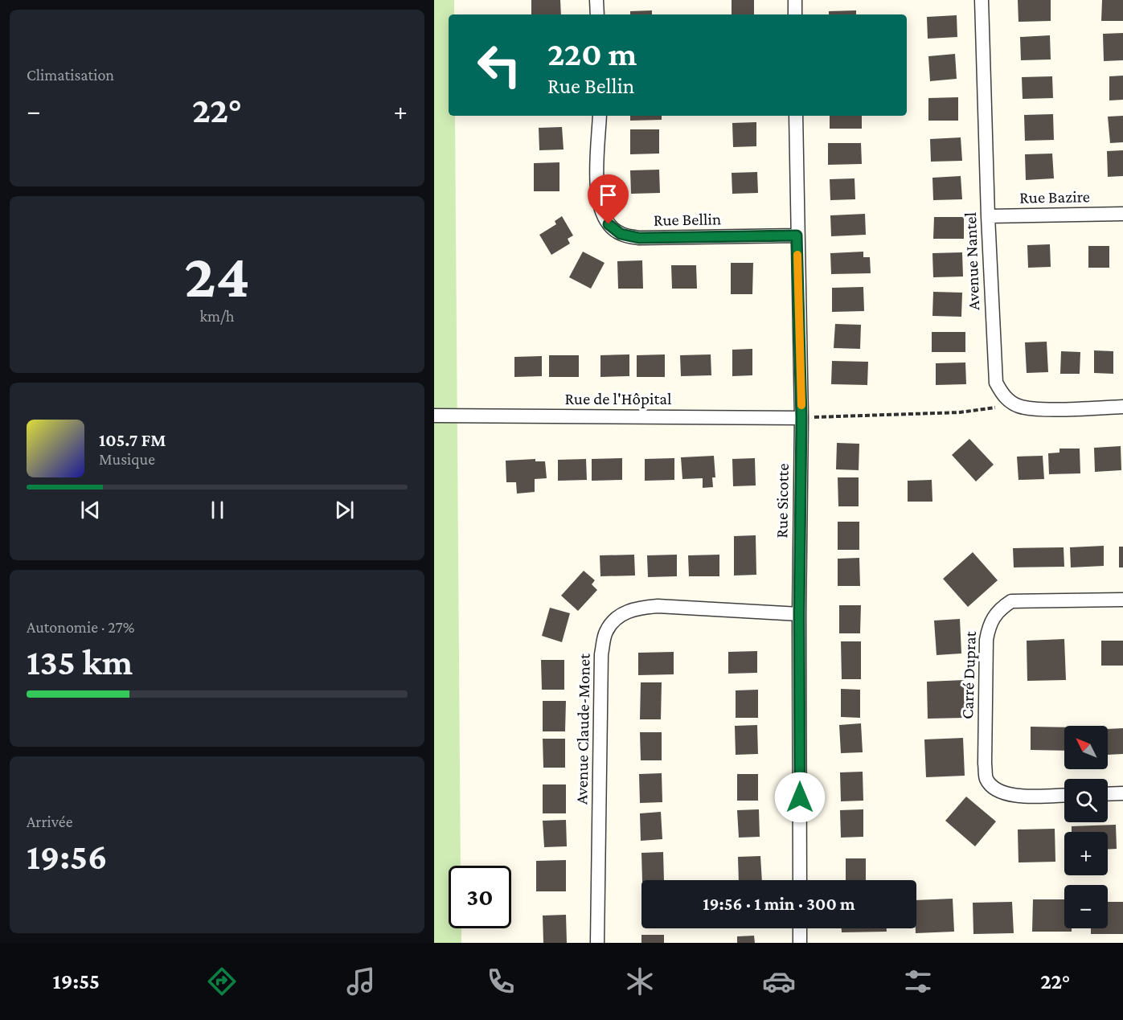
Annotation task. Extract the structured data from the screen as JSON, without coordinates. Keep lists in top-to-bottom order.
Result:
{
  "streets": {
    "street": [
      "Rue Bazire",
      "Rue Bellin",
      "Avenue Nantel",
      "Rue de l'Hôpital",
      "Rue Sicotte",
      "Carré Duprat",
      "Avenue Claude-Monet"
    ]
  },
  "crossings": [
    ["Rue Bazire", "Avenue Nantel"],
    ["Rue Bellin", "Rue Sicotte"],
    ["Rue de l'Hôpital", "Rue Sicotte"],
    ["Rue Sicotte", "Avenue Claude-Monet"]
  ],
  "north": "top left",
  "page": {
    "tile": [
      "Climatisation",
      ["24", "km/h"],
      ["Autonomie · 27%", "135 km"],
      ["Arrivée", "19:56"]
    ],
    "turn": ["220 m", "Rue Bellin"],
    "heat": ["−", "22°", "+"],
    "song": ["105.7 FM", "Musique"],
    "map_buttons": ["+", "−"],
    "limit": "30",
    "trip": "19:56 · 1 min · 300 m",
    "tabs": ["19:55", "22°"]
  }
}
